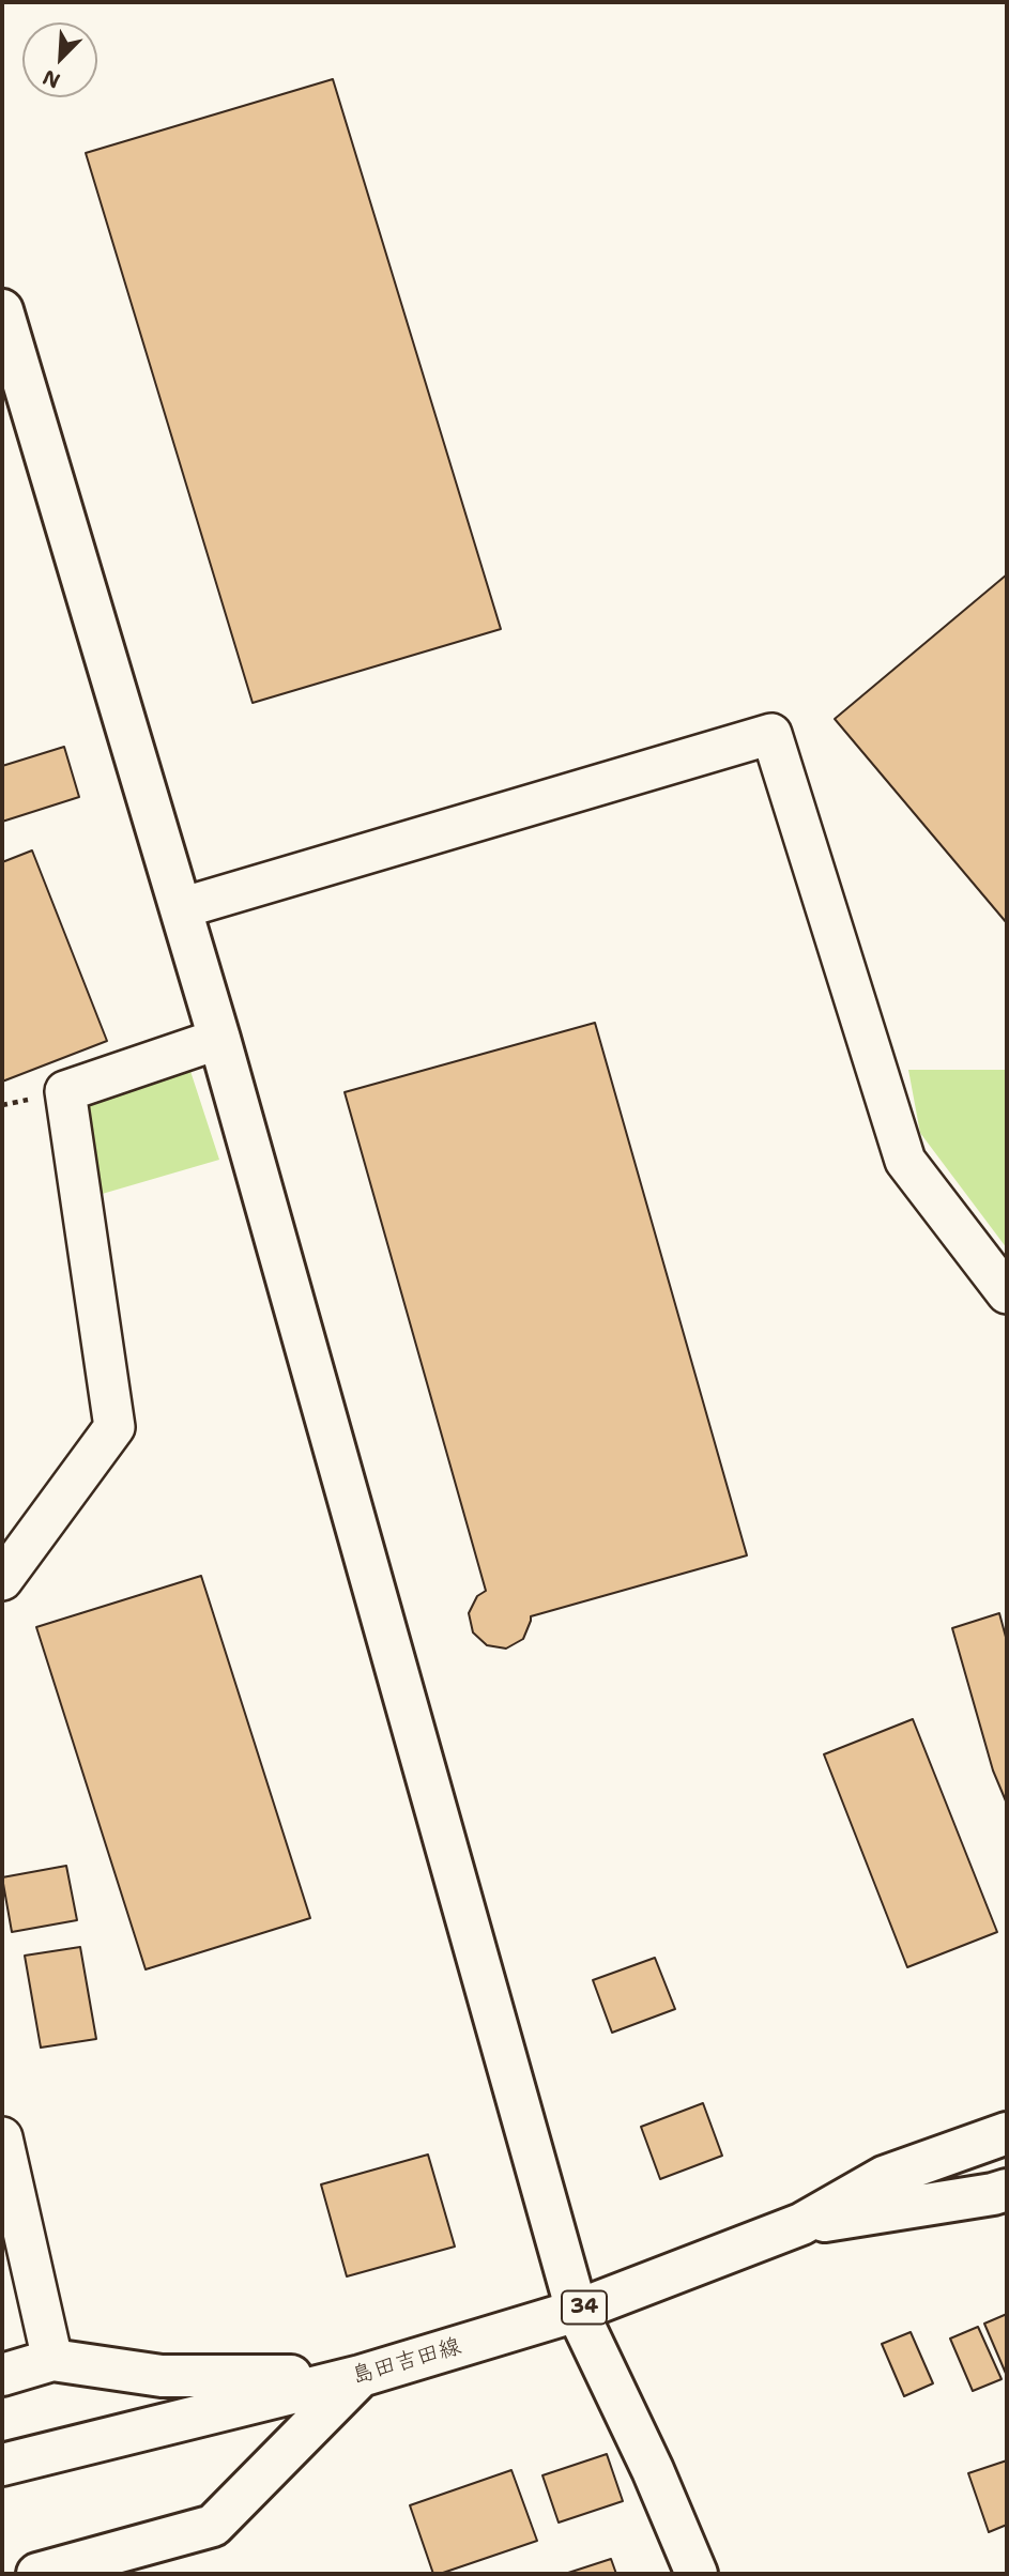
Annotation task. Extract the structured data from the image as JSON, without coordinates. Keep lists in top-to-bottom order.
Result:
{
  "streets": {
    "street": ["34", "島田吉田線"]
  },
  "north": "bottom left"
}
